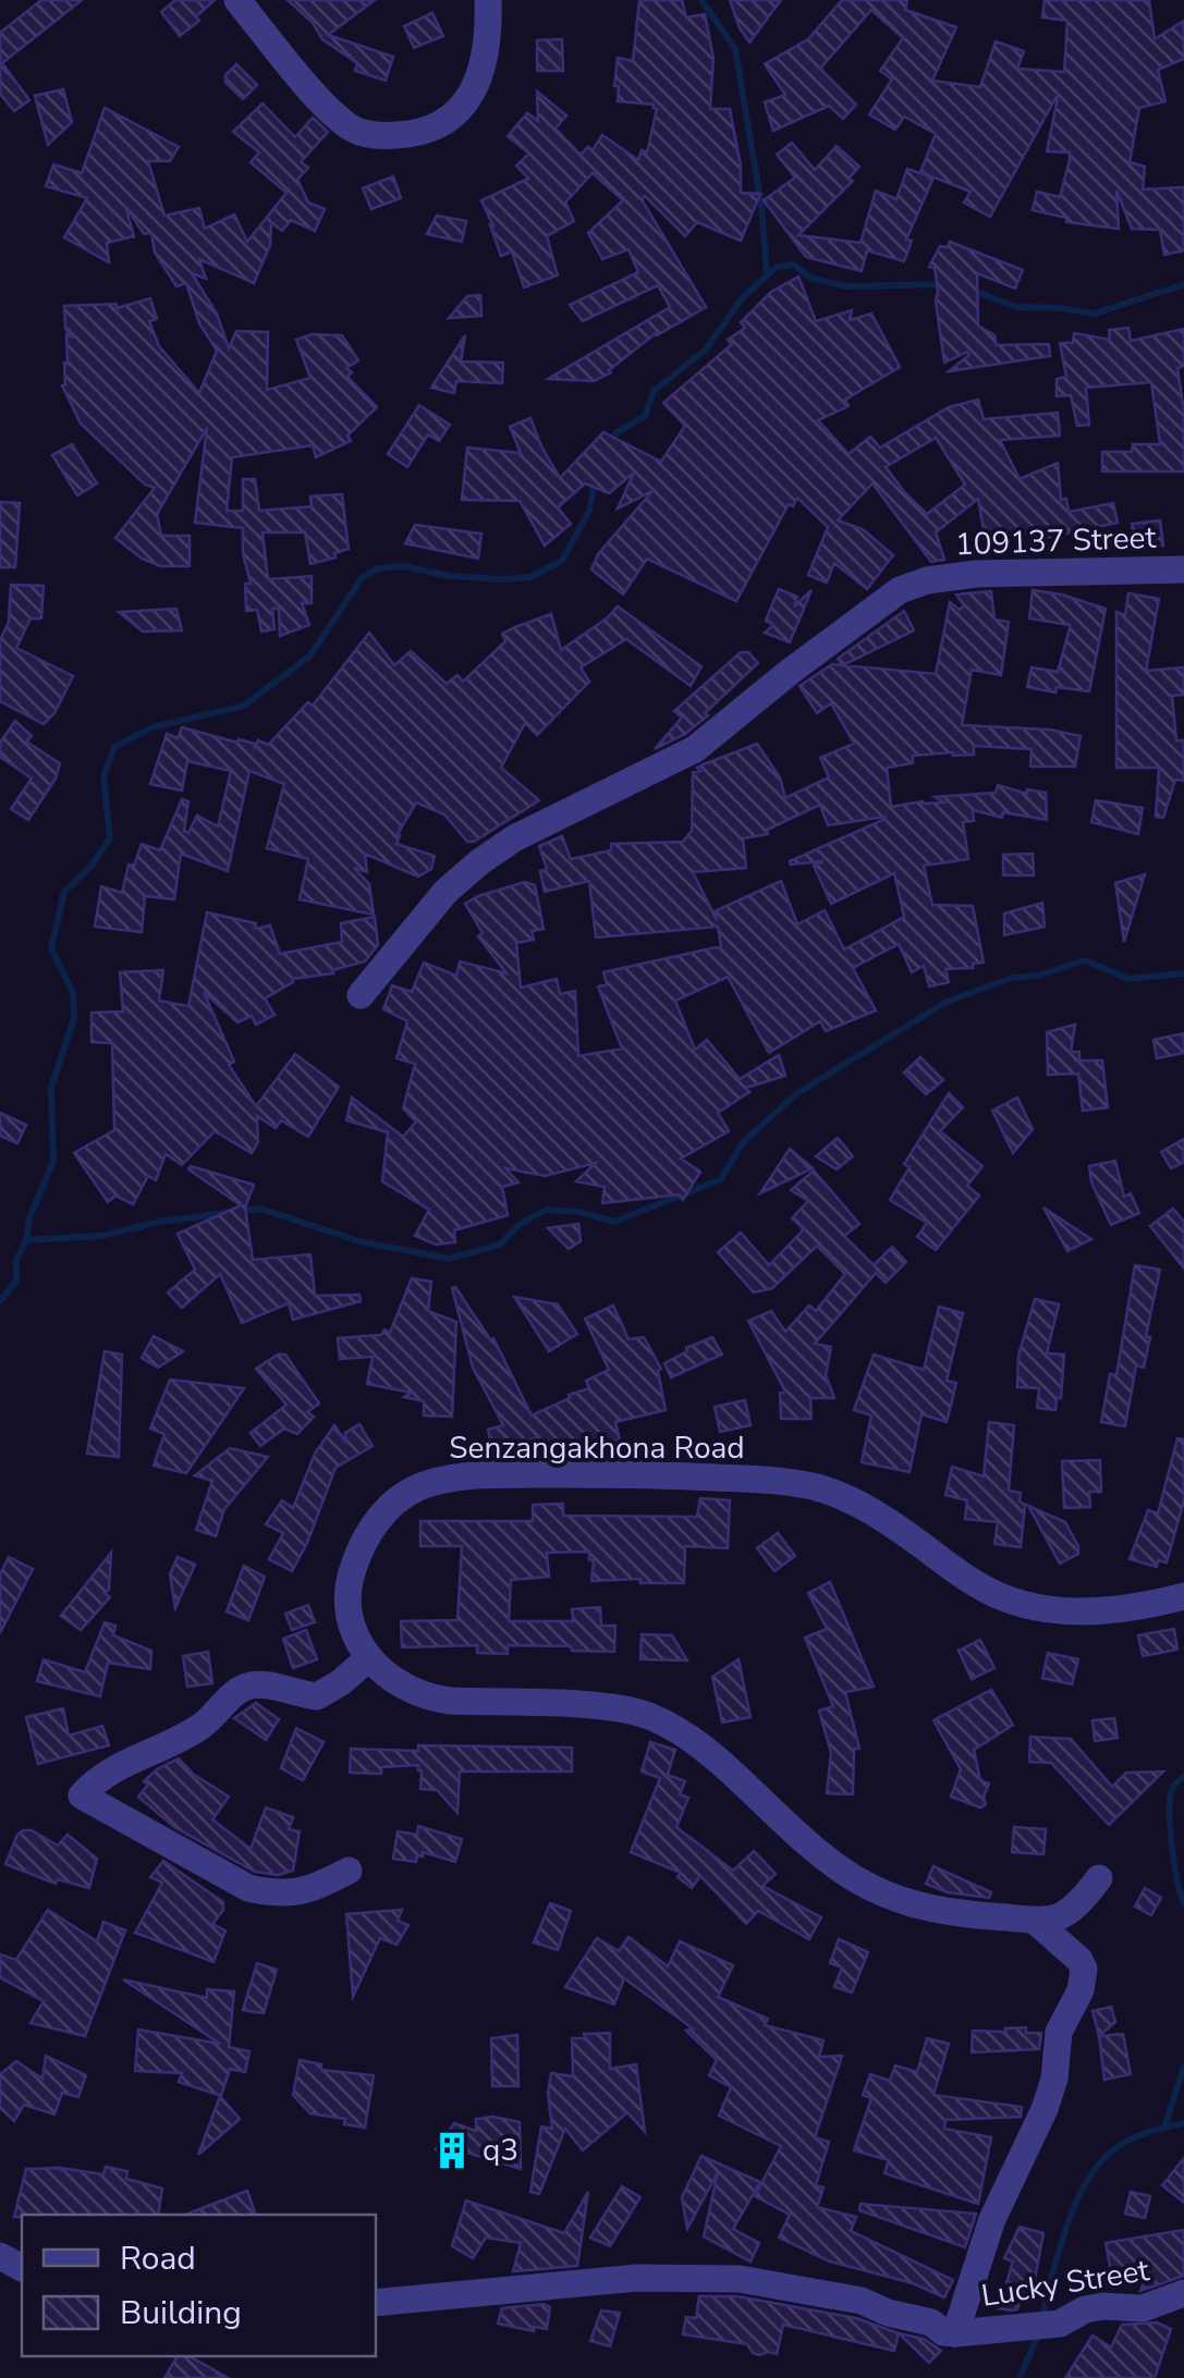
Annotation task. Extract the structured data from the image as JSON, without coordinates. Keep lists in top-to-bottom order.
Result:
{
  "streets": {
    "street": ["109137 Street", "Senzangakhona Road", "Lucky Street"]
  },
  "places": {
    "building": ["q3"]
  },
  "legend": ["Road", "Building"]
}
